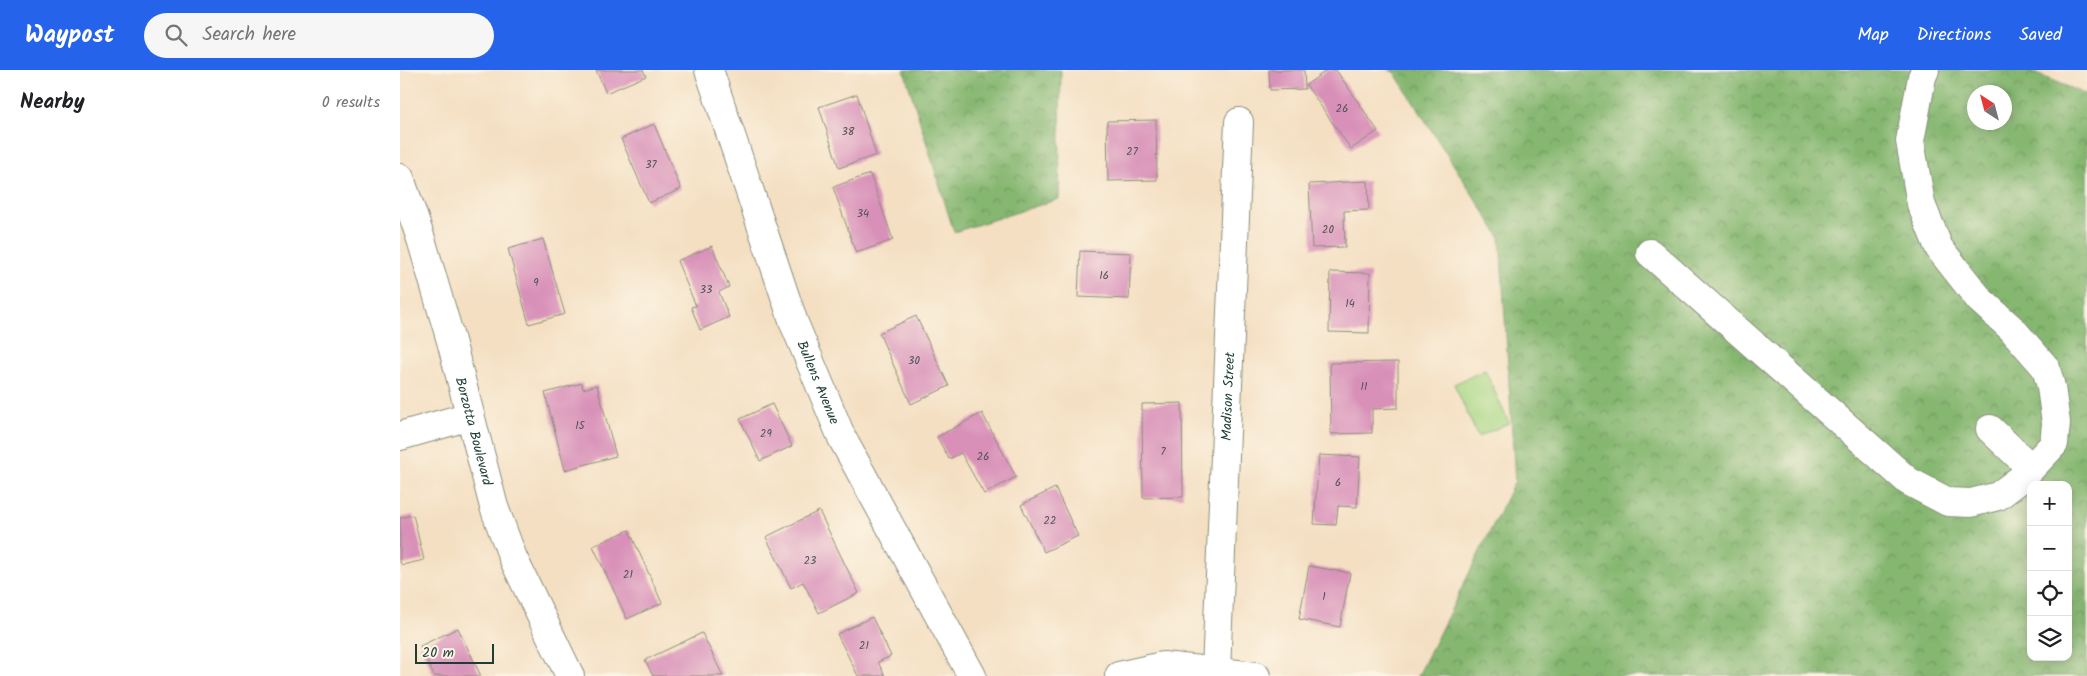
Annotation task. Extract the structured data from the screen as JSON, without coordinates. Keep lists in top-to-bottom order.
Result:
{
  "streets": {
    "street": ["Bullens Avenue", "Madison Street", "Borzotta Boulevard"]
  },
  "house_numbers": [
    "26",
    "38",
    "27",
    "37",
    "34",
    "20",
    "16",
    "9",
    "33",
    "14",
    "30",
    "11",
    "15",
    "29",
    "7",
    "26",
    "6",
    "22",
    "23",
    "21",
    "1",
    "21"
  ],
  "scale_bar": "20 m",
  "north": "top left",
  "page": {
    "header": "Waypost",
    "search": "Search here",
    "nav": ["Map", "Directions", "Saved"],
    "heading": ["Nearby", "0 results"],
    "map_buttons": ["+", "−"],
    "scale": "20 m"
  }
}
